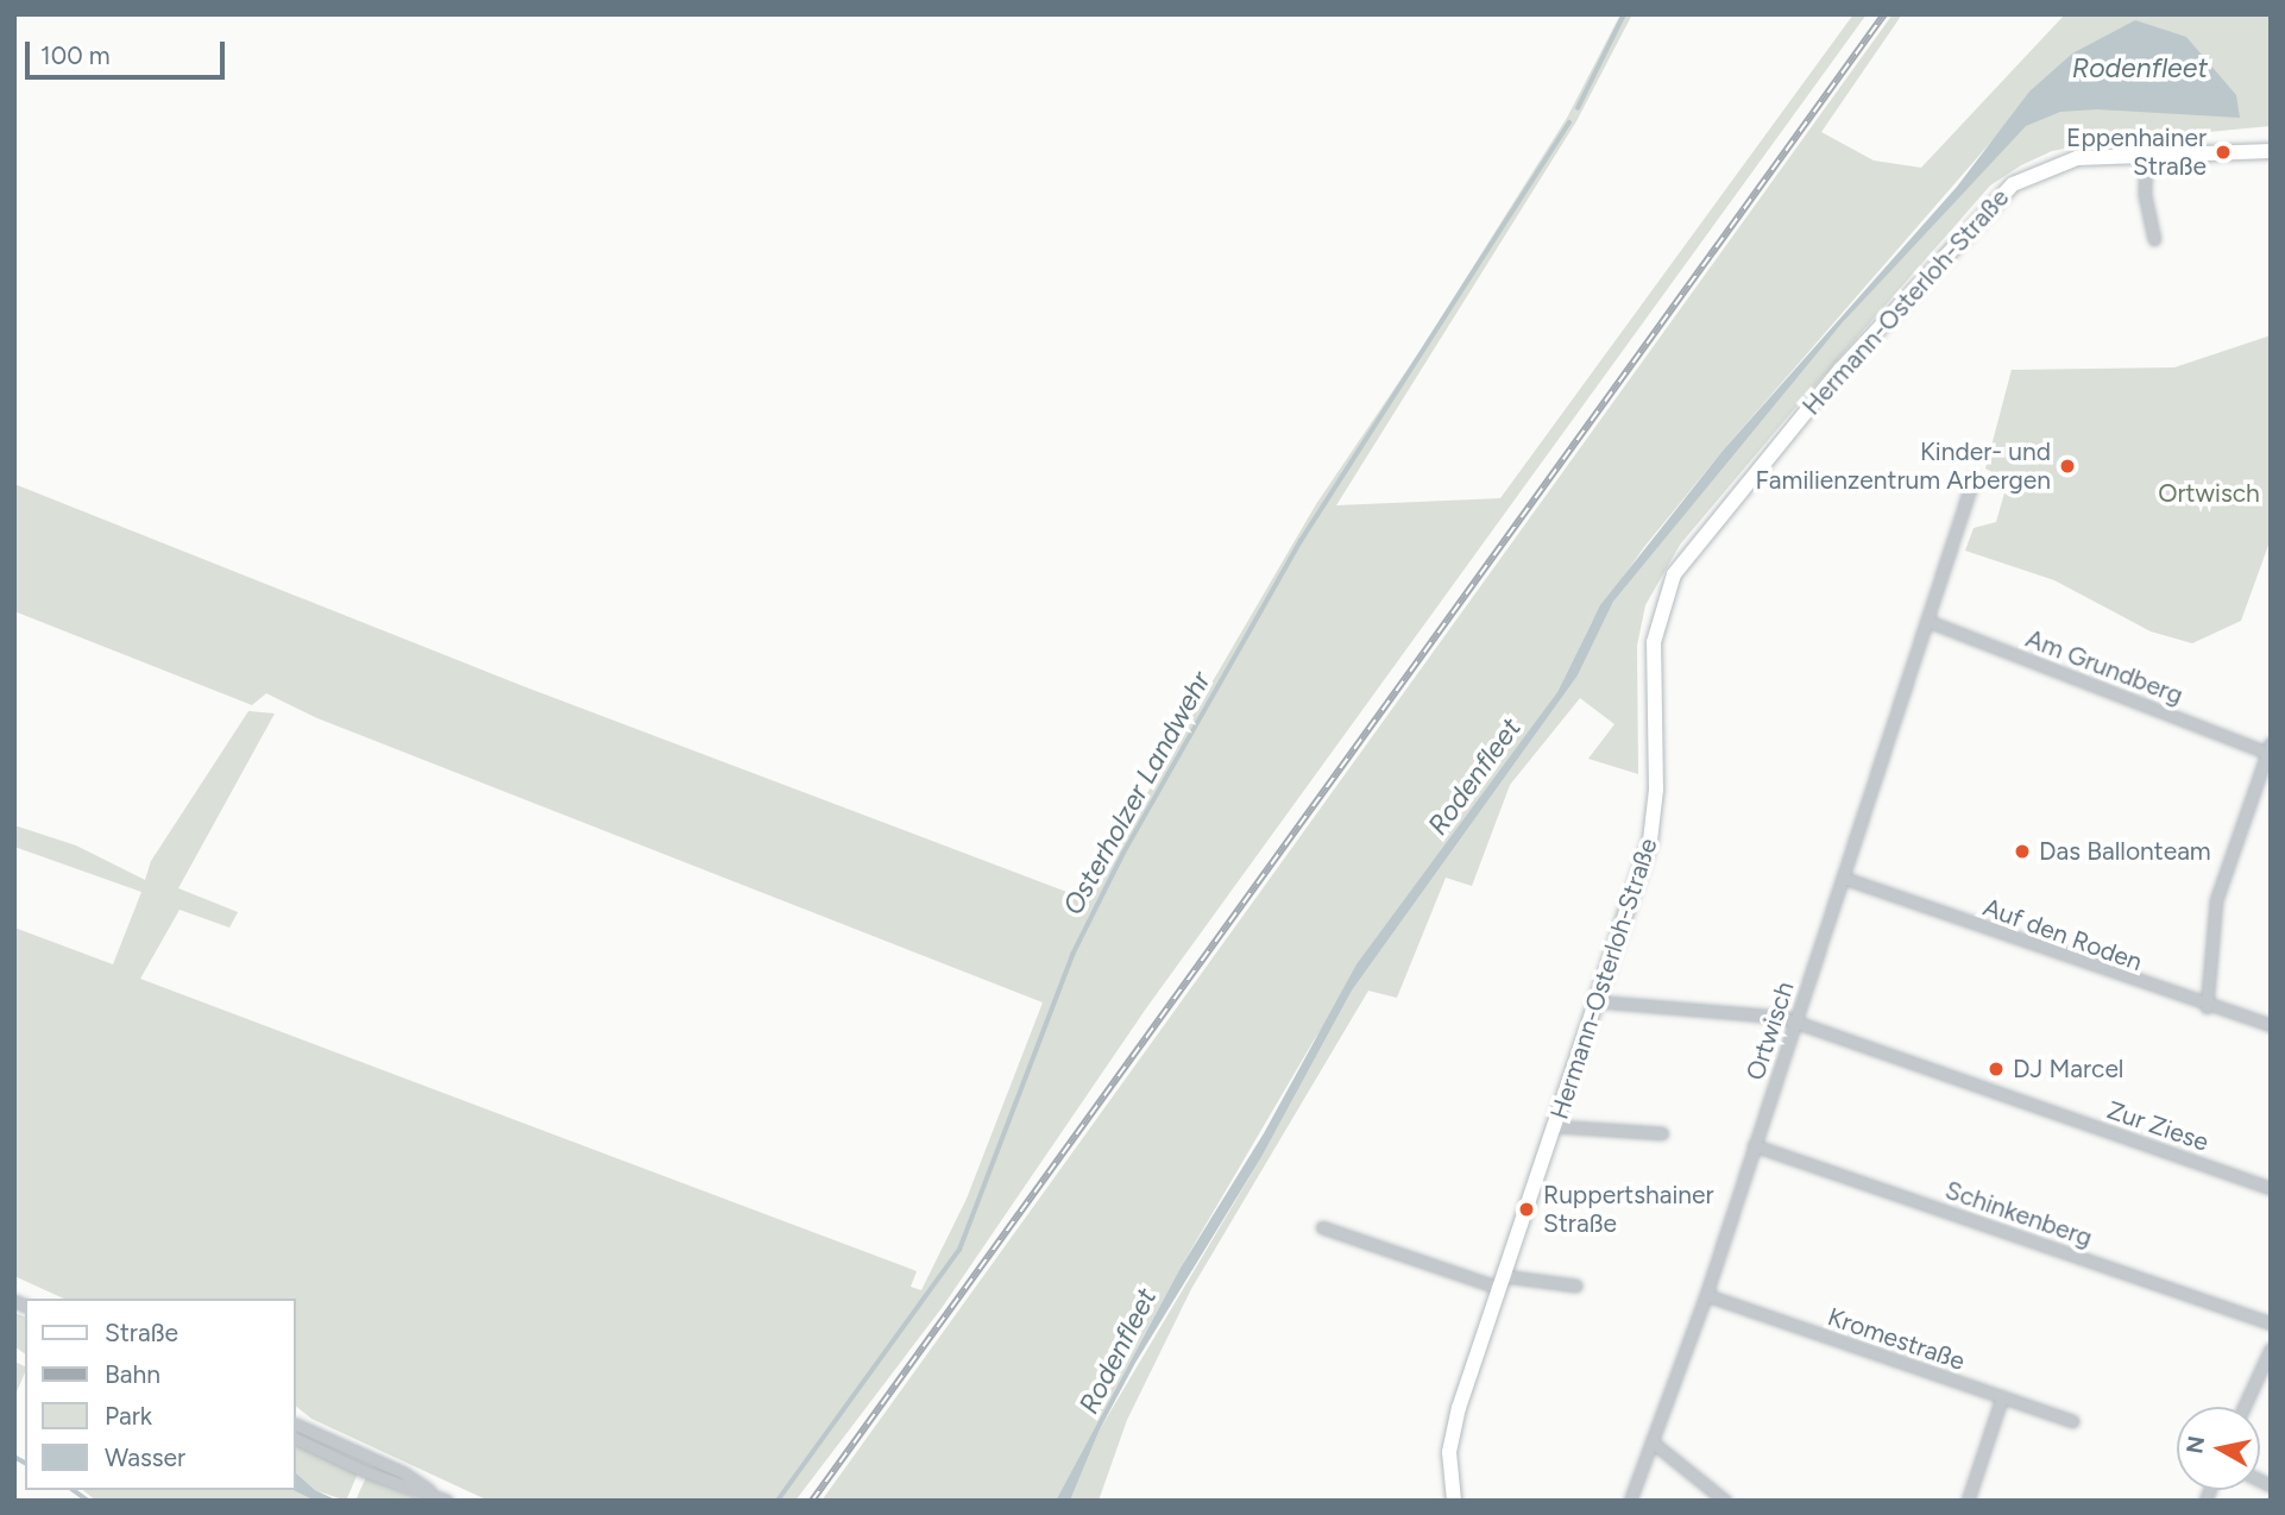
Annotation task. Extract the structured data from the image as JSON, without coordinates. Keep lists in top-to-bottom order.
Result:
{
  "streets": {
    "street": [
      "Hermann-Osterloh-Straße",
      "Am Grundberg",
      "Auf den Roden",
      "Ortwisch",
      "Zur Ziese",
      "Schinkenberg",
      "Kromestraße"
    ]
  },
  "crossings": [
    ["Hermann-Osterloh-Straße", "Zur Ziese"],
    ["Am Grundberg", "Ortwisch"],
    ["Auf den Roden", "Ortwisch"],
    ["Ortwisch", "Zur Ziese"],
    ["Ortwisch", "Schinkenberg"],
    ["Ortwisch", "Kromestraße"]
  ],
  "water": ["Rodenfleet", "Osterholzer Landwehr"],
  "parks": ["Ortwisch"],
  "places": [
    "Eppenhainer Straße",
    "Kinder- und Familienzentrum Arbergen",
    "Das Ballonteam",
    "DJ Marcel",
    "Ruppertshainer Straße"
  ],
  "legend": [
    "Straße",
    "Bahn",
    "Park",
    "Wasser"
  ],
  "scale_bar": "100 m",
  "north": "left"
}
